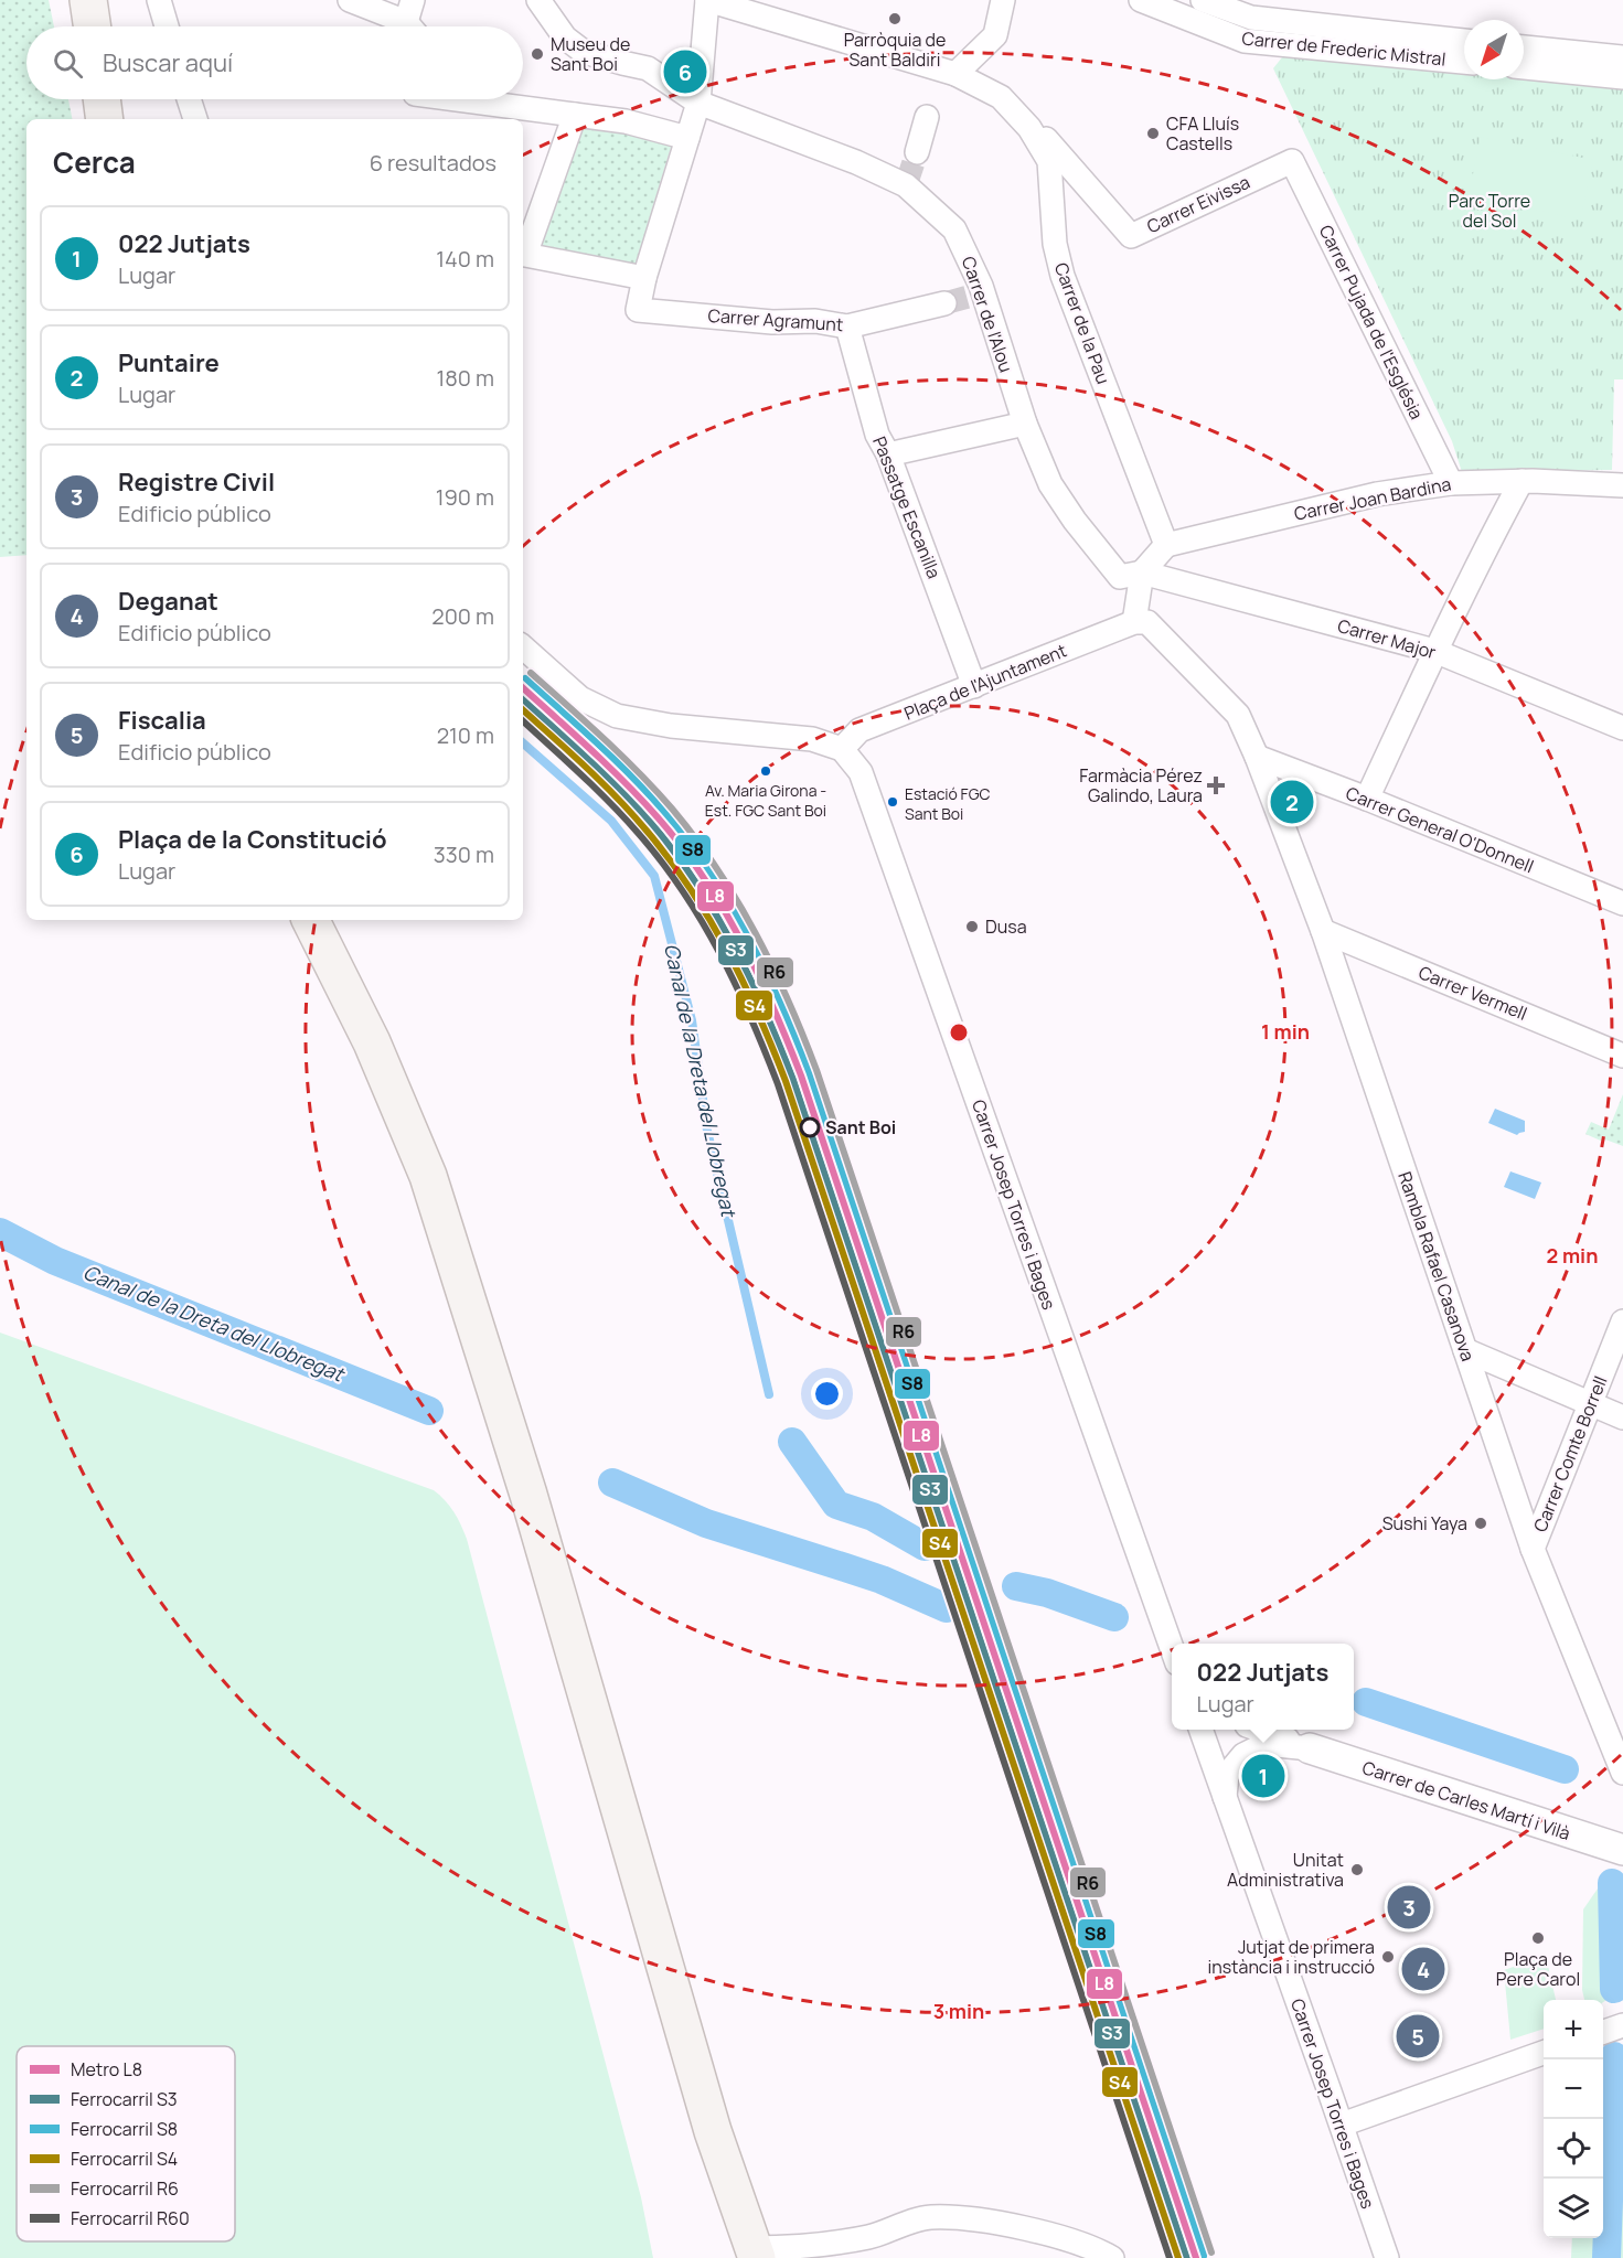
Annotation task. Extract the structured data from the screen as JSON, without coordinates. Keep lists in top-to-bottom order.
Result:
{
  "streets": {
    "street": [
      "Carrer de Frederic Mistral",
      "Carrer Eivissa",
      "Carrer de l'Alou",
      "Carrer Agramunt",
      "Carrer Pujada de l'Església",
      "Carrer de la Pau",
      "Carrer Joan Bardina",
      "Passatge Escanilla",
      "Carrer Major",
      "Plaça de l'Ajuntament",
      "Carrer General O'Donnell",
      "Carrer Vermell",
      "Carrer Josep Torres i Bages",
      "Rambla Rafael Casanova",
      "Carrer Comte Borrell",
      "Carrer de Carles Martí i Vilà"
    ]
  },
  "crossings": [
    ["Carrer Eivissa", "Carrer Pujada de l'Església"],
    ["Carrer Eivissa", "Carrer de la Pau"],
    ["Carrer de l'Alou", "Carrer Major"],
    ["Carrer Agramunt", "Passatge Escanilla"],
    ["Carrer Pujada de l'Església", "Carrer Joan Bardina"],
    ["Carrer de la Pau", "Carrer Joan Bardina"],
    ["Passatge Escanilla", "Plaça de l'Ajuntament"],
    ["Plaça de l'Ajuntament", "Carrer Josep Torres i Bages"],
    ["Carrer General O'Donnell", "Rambla Rafael Casanova"],
    ["Carrer Vermell", "Rambla Rafael Casanova"],
    ["Carrer Josep Torres i Bages", "Carrer de Carles Martí i Vilà"],
    ["Rambla Rafael Casanova", "Carrer Comte Borrell"]
  ],
  "water": ["Canal de la Dreta del Llobregat"],
  "parks": ["Parc Torre del Sol"],
  "places": {
    "other": [
      "Parròquia de Sant Baldiri",
      "Museu de Sant Boi",
      "CFA Lluís Castells",
      "Av. Maria Girona - Est. FGC Sant Boi",
      "Estació FGC Sant Boi",
      "Dusa",
      "Sant Boi",
      "Sushi Yaya",
      "Unitat Administrativa",
      "Plaça de Pere Carol",
      "Jutjat de primera instància i instrucció"
    ],
    "health": ["Farmàcia Pérez Galindo, Laura"]
  },
  "lines": [
    "rail line R6",
    "rail line S8",
    "metro line L8",
    "rail line S3",
    "rail line S4",
    "rail line R60"
  ],
  "legend": [
    "Metro L8",
    "Ferrocarril S3",
    "Ferrocarril S8",
    "Ferrocarril S4",
    "Ferrocarril R6",
    "Ferrocarril R60"
  ],
  "north": "bottom left",
  "page": {
    "search": "Buscar aquí",
    "pins": [
      "6",
      "2",
      "1",
      "3",
      "4",
      "5"
    ],
    "heading": ["Cerca", "6 resultados"],
    "list": [
      {
        "mark": "1",
        "name": "022 Jutjats",
        "note": "Lugar",
        "value": "140 m"
      },
      {
        "mark": "2",
        "name": "Puntaire",
        "note": "Lugar",
        "value": "180 m"
      },
      {
        "mark": "3",
        "name": "Registre Civil",
        "note": "Edificio público",
        "value": "190 m"
      },
      {
        "mark": "4",
        "name": "Deganat",
        "note": "Edificio público",
        "value": "200 m"
      },
      {
        "mark": "5",
        "name": "Fiscalia",
        "note": "Edificio público",
        "value": "210 m"
      },
      {
        "mark": "6",
        "name": "Plaça de la Constitució",
        "note": "Lugar",
        "value": "330 m"
      }
    ],
    "popup": ["022 Jutjats", "Lugar"],
    "map_buttons": ["+", "−"]
  },
  "rings": ["1 min", "2 min", "3 min"]
}
